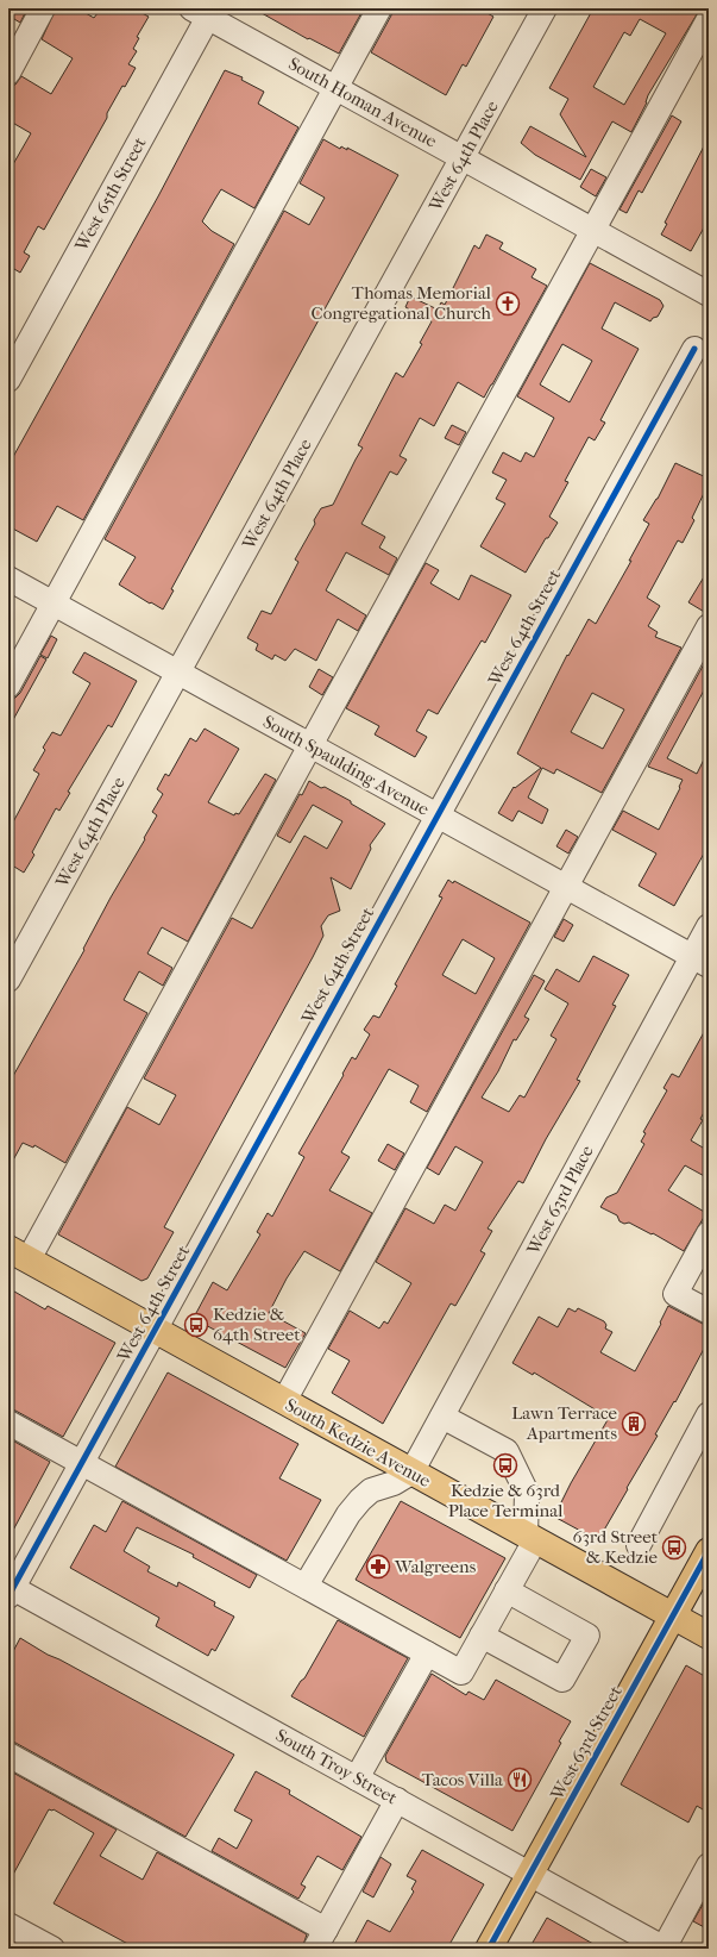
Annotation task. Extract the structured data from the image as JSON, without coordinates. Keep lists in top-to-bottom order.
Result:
{
  "streets": {
    "main road": ["South Kedzie Avenue", "West 63rd Street"],
    "street": [
      "South Homan Avenue",
      "West 64th Place",
      "West 65th Street",
      "West 64th Street",
      "South Spaulding Avenue",
      "West 63rd Place",
      "South Troy Street"
    ]
  },
  "crossings": [
    ["South Homan Avenue", "West 64th Place"],
    ["South Homan Avenue", "West 65th Street"],
    ["West 64th Place", "South Spaulding Avenue"],
    ["West 64th Street", "South Spaulding Avenue"],
    ["West 64th Street", "South Kedzie Avenue"],
    ["West 64th Street", "South Troy Street"],
    ["South Spaulding Avenue", "West 63rd Place"],
    ["West 63rd Place", "South Kedzie Avenue"],
    ["South Kedzie Avenue", "West 63rd Street"],
    ["West 63rd Street", "South Troy Street"]
  ],
  "places": {
    "church": ["Thomas Memorial Congregational Church"],
    "bus stop": ["Kedzie & 64th Street", "Kedzie & 63rd Place Terminal", "63rd Street & Kedzie"],
    "building": ["Lawn Terrace Apartments"],
    "pharmacy": ["Walgreens"],
    "restaurant": ["Tacos Villa"]
  }
}
